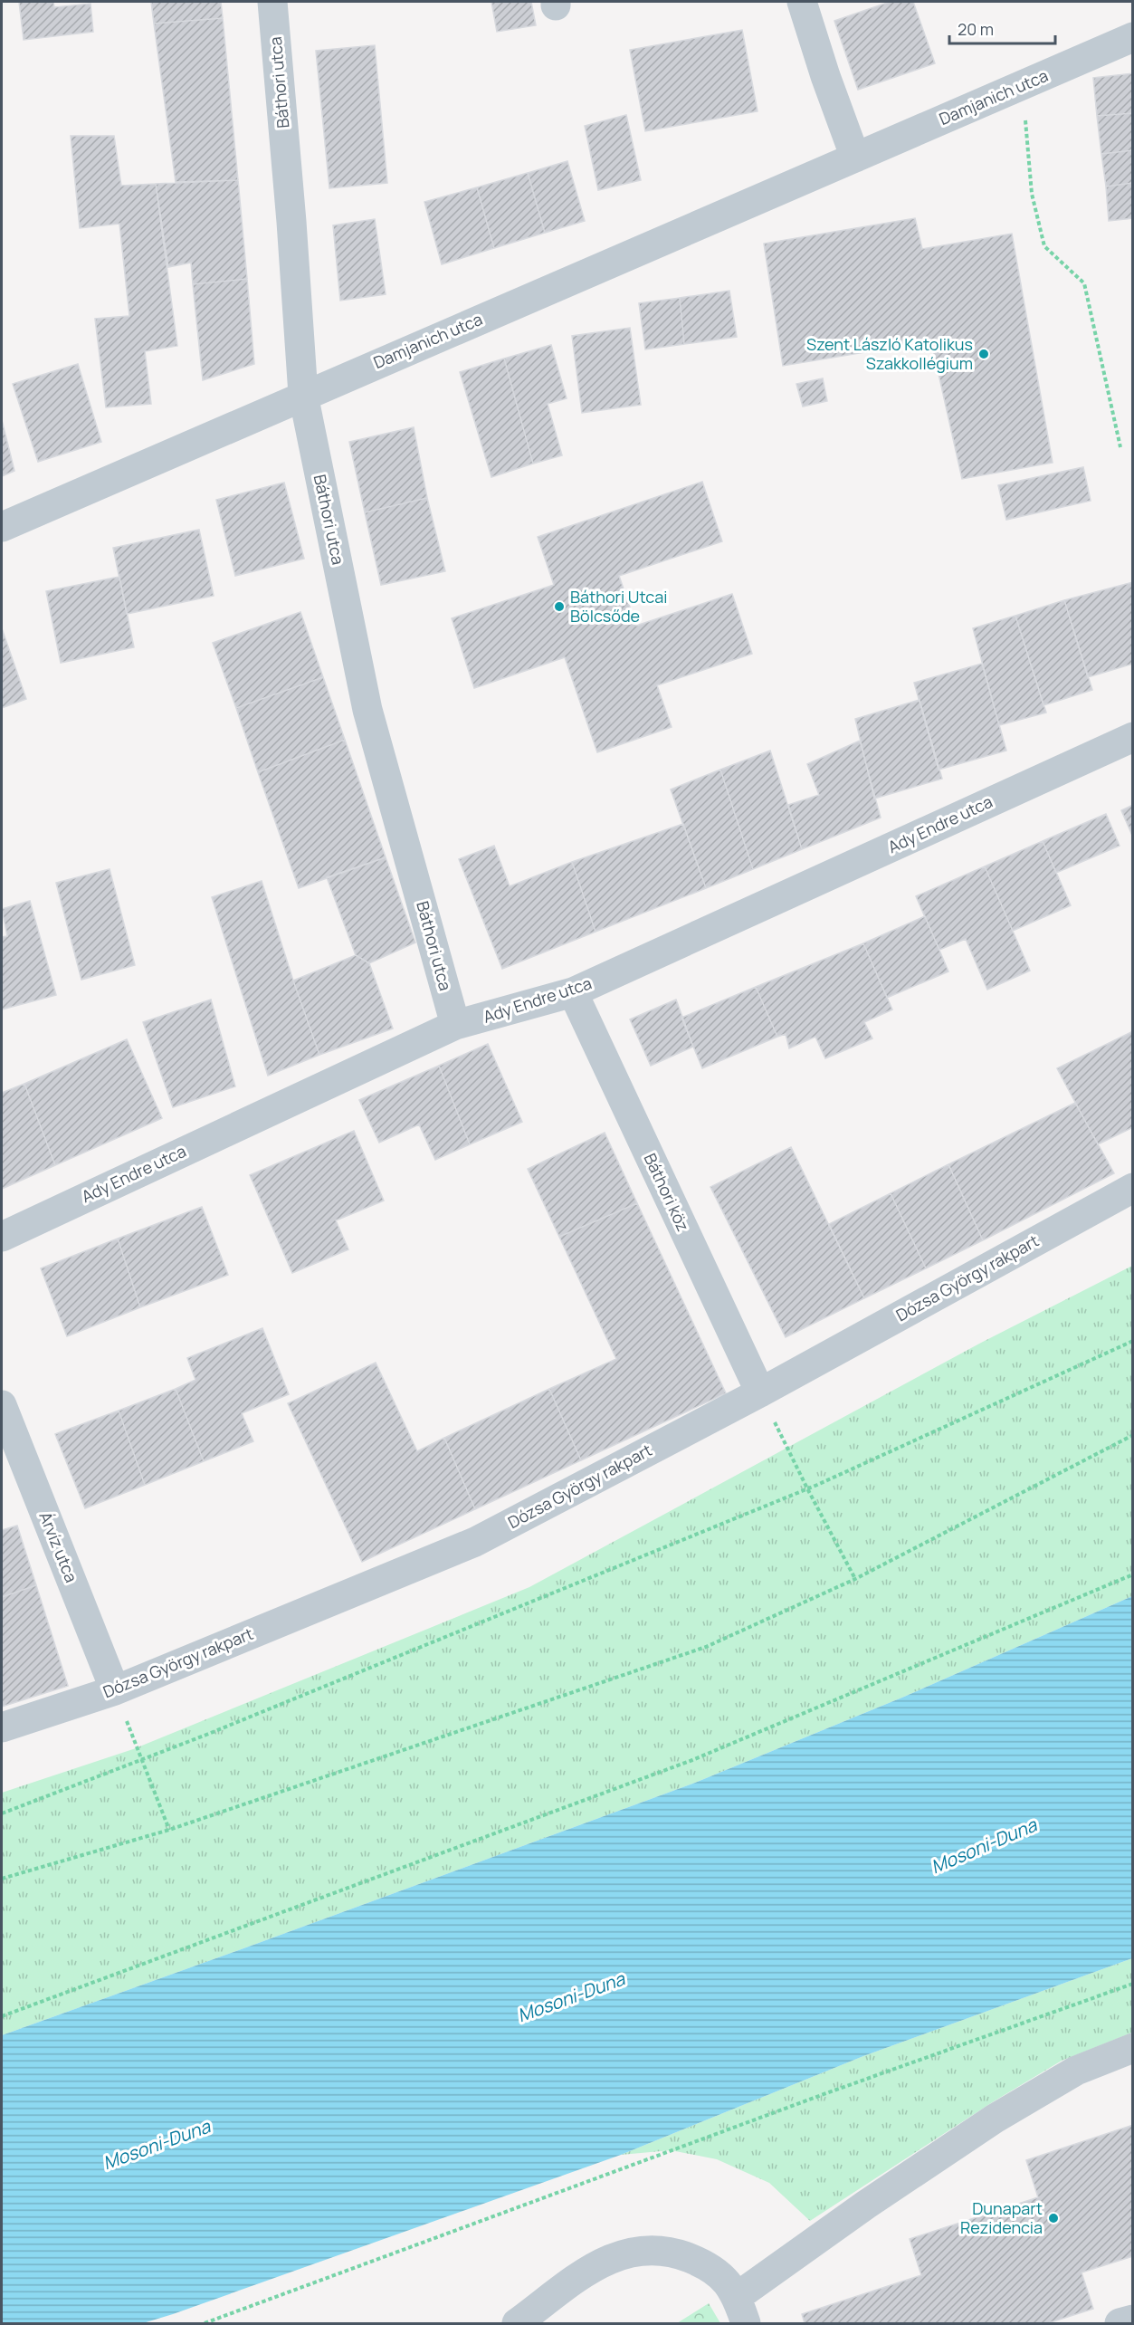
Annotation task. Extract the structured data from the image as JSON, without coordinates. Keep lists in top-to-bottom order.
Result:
{
  "streets": {
    "street": [
      "Báthori utca",
      "Damjanich utca",
      "Ady Endre utca",
      "Báthori köz",
      "Dózsa György rakpart",
      "Árvíz utca"
    ]
  },
  "crossings": [
    ["Báthori utca", "Damjanich utca"],
    ["Báthori utca", "Ady Endre utca"],
    ["Ady Endre utca", "Báthori köz"],
    ["Báthori köz", "Dózsa György rakpart"],
    ["Dózsa György rakpart", "Árvíz utca"]
  ],
  "water": ["Mosoni-Duna"],
  "places": ["Szent László Katolikus Szakkollégium", "Báthori Utcai Bölcsőde", "Dunapart Rezidencia"],
  "scale_bar": "20 m"
}
